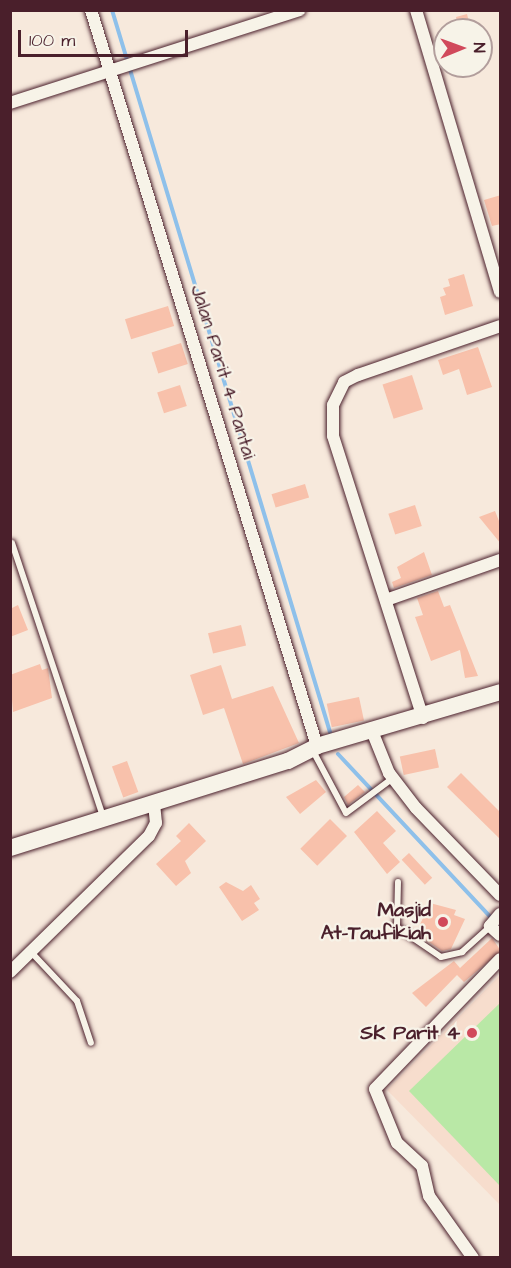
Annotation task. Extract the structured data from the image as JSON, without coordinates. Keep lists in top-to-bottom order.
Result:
{
  "streets": {
    "street": ["Jalan Parit 4 Pantai"]
  },
  "places": ["Masjid At-Taufikiah", "SK Parit 4"],
  "scale_bar": "100 m",
  "north": "right"
}
